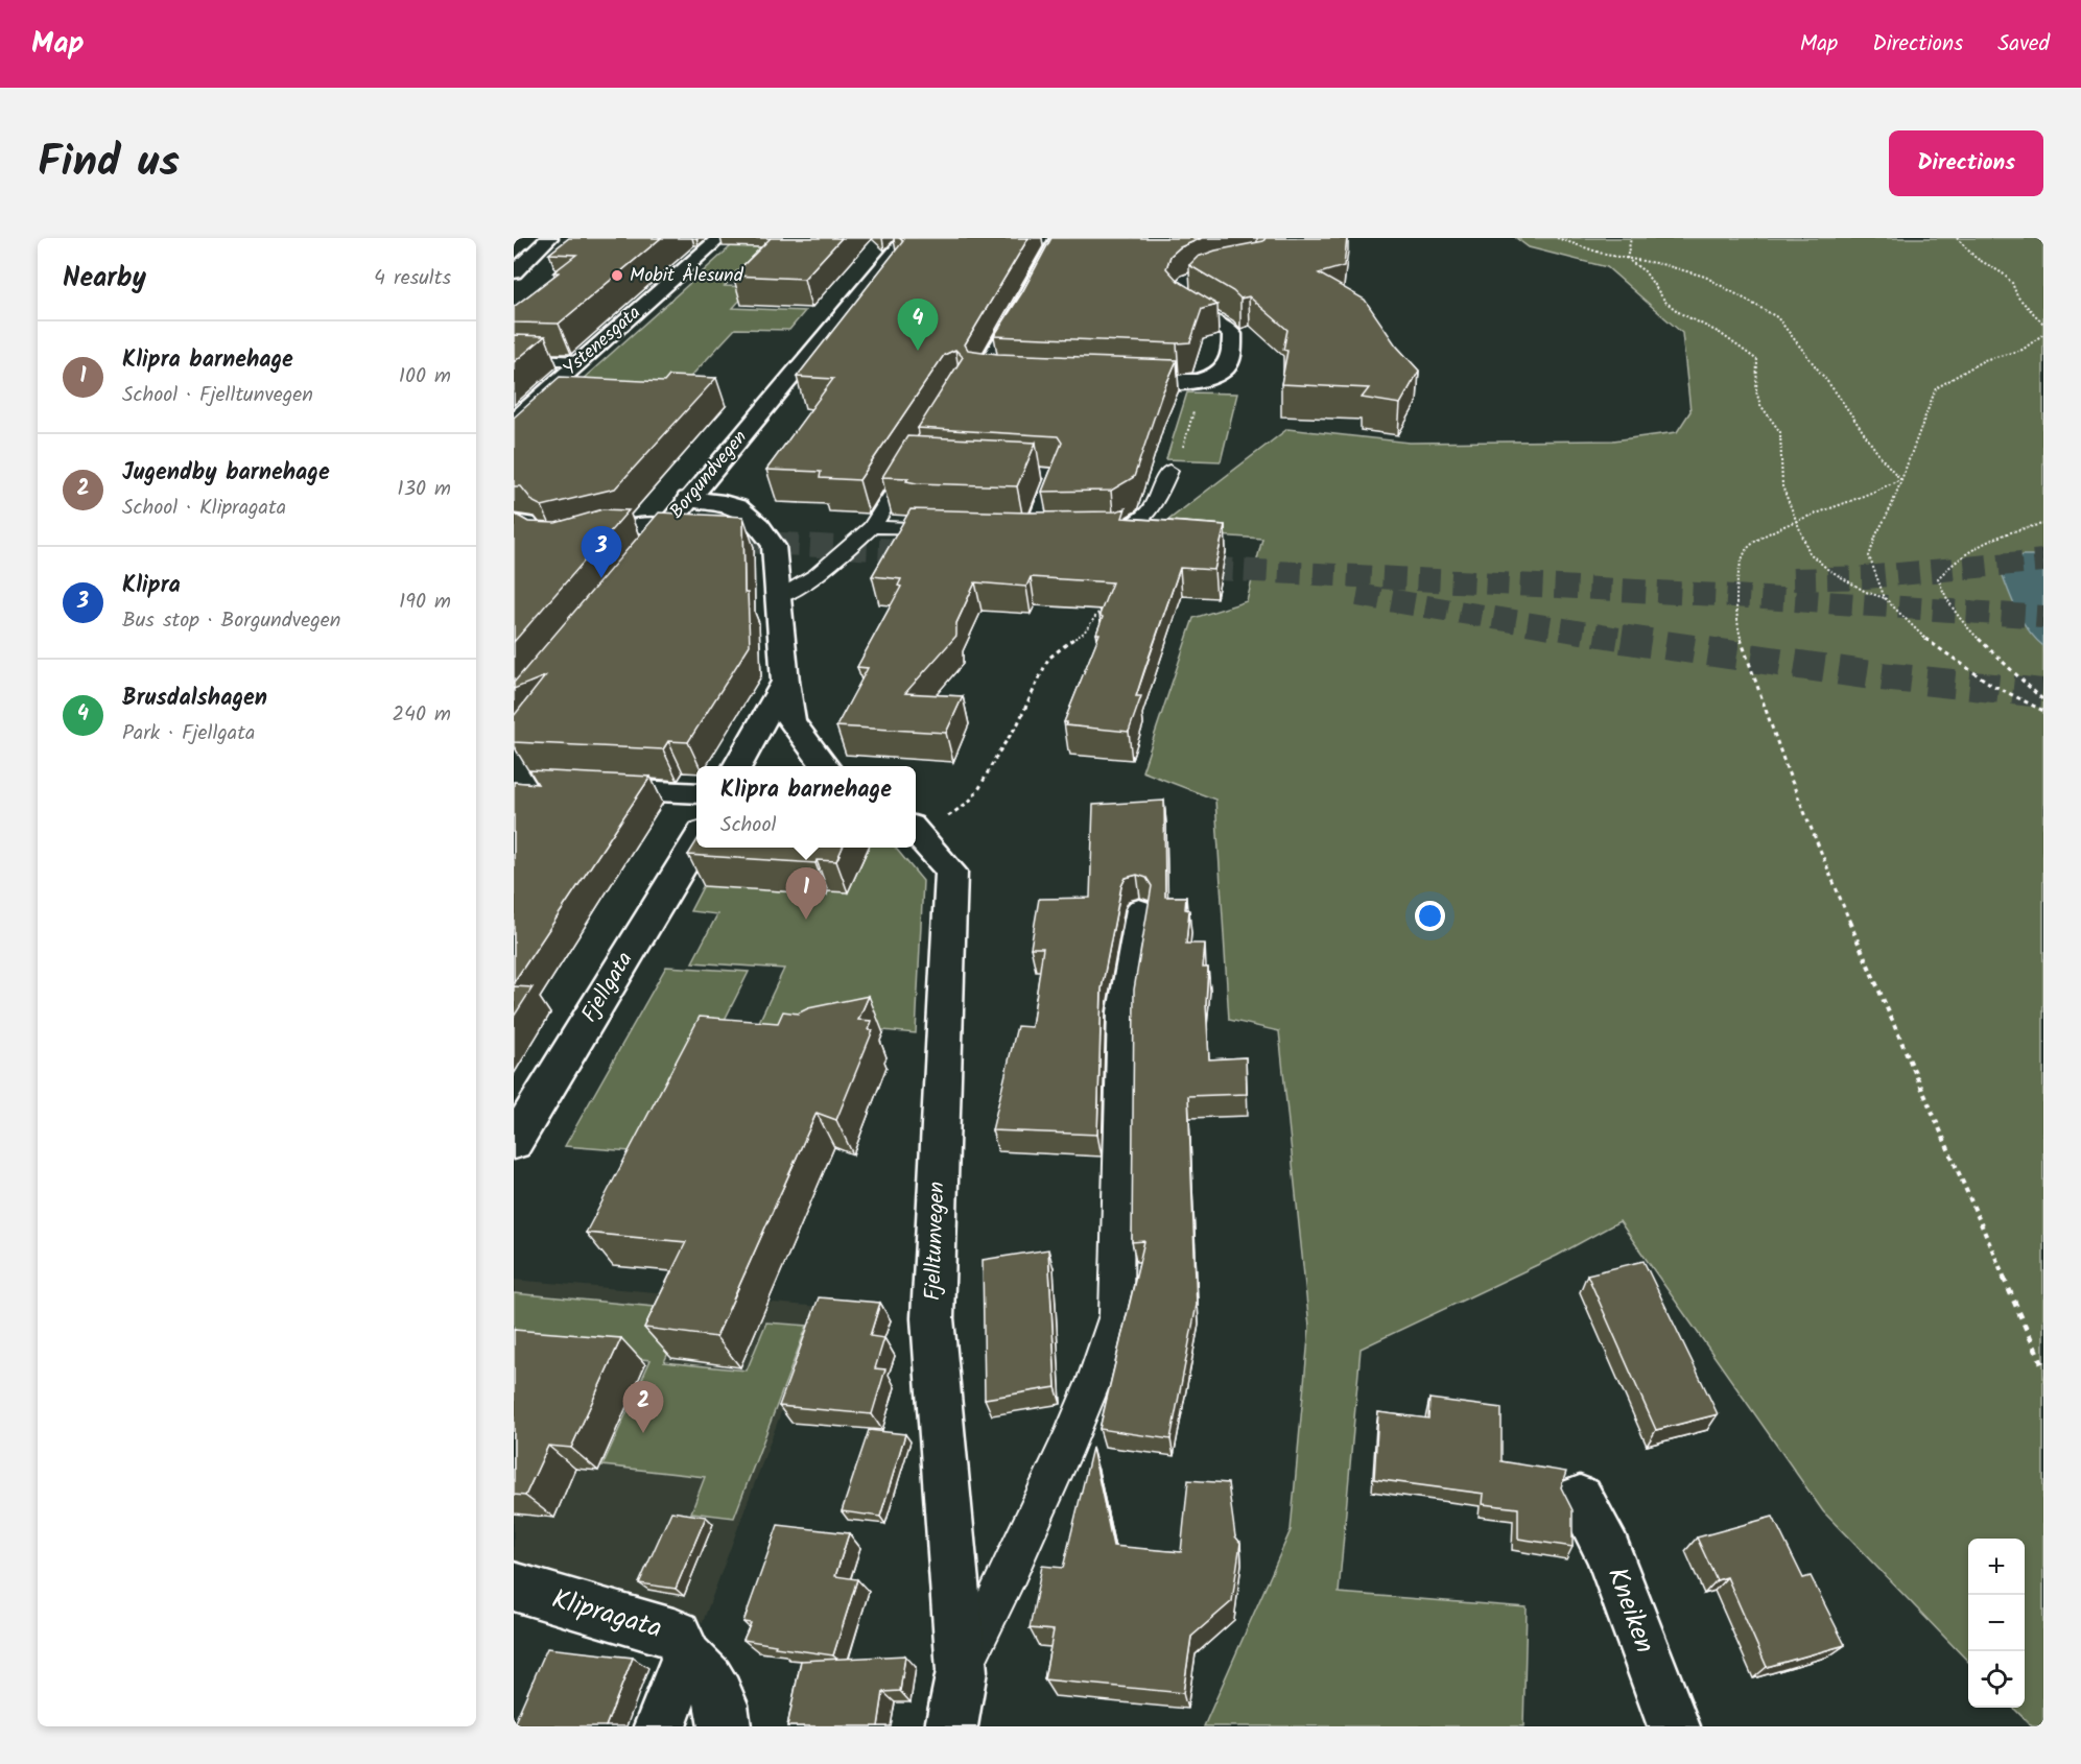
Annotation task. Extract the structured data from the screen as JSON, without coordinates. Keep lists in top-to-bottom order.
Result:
{
  "streets": {
    "main road": [
      "Ystenesgata",
      "Borgundvegen",
      "Fjellgata",
      "Fjelltunvegen",
      "Kneiken",
      "Klipragata"
    ]
  },
  "places": ["Mobit Ålesund"],
  "page": {
    "header": "Map",
    "nav": ["Map", "Directions", "Saved"],
    "title": "Find us",
    "buttons": "Directions",
    "heading": ["Nearby", "4 results"],
    "pins": [
      "4",
      "3",
      "1",
      "2"
    ],
    "list": [
      {
        "mark": "1",
        "name": "Klipra barnehage",
        "note": "School · Fjelltunvegen",
        "value": "100 m"
      },
      {
        "mark": "2",
        "name": "Jugendby barnehage",
        "note": "School · Klipragata",
        "value": "130 m"
      },
      {
        "mark": "3",
        "name": "Klipra",
        "note": "Bus stop · Borgundvegen",
        "value": "190 m"
      },
      {
        "mark": "4",
        "name": "Brusdalshagen",
        "note": "Park · Fjellgata",
        "value": "240 m"
      }
    ],
    "popup": ["Klipra barnehage", "School"],
    "map_buttons": ["+", "−"]
  }
}
